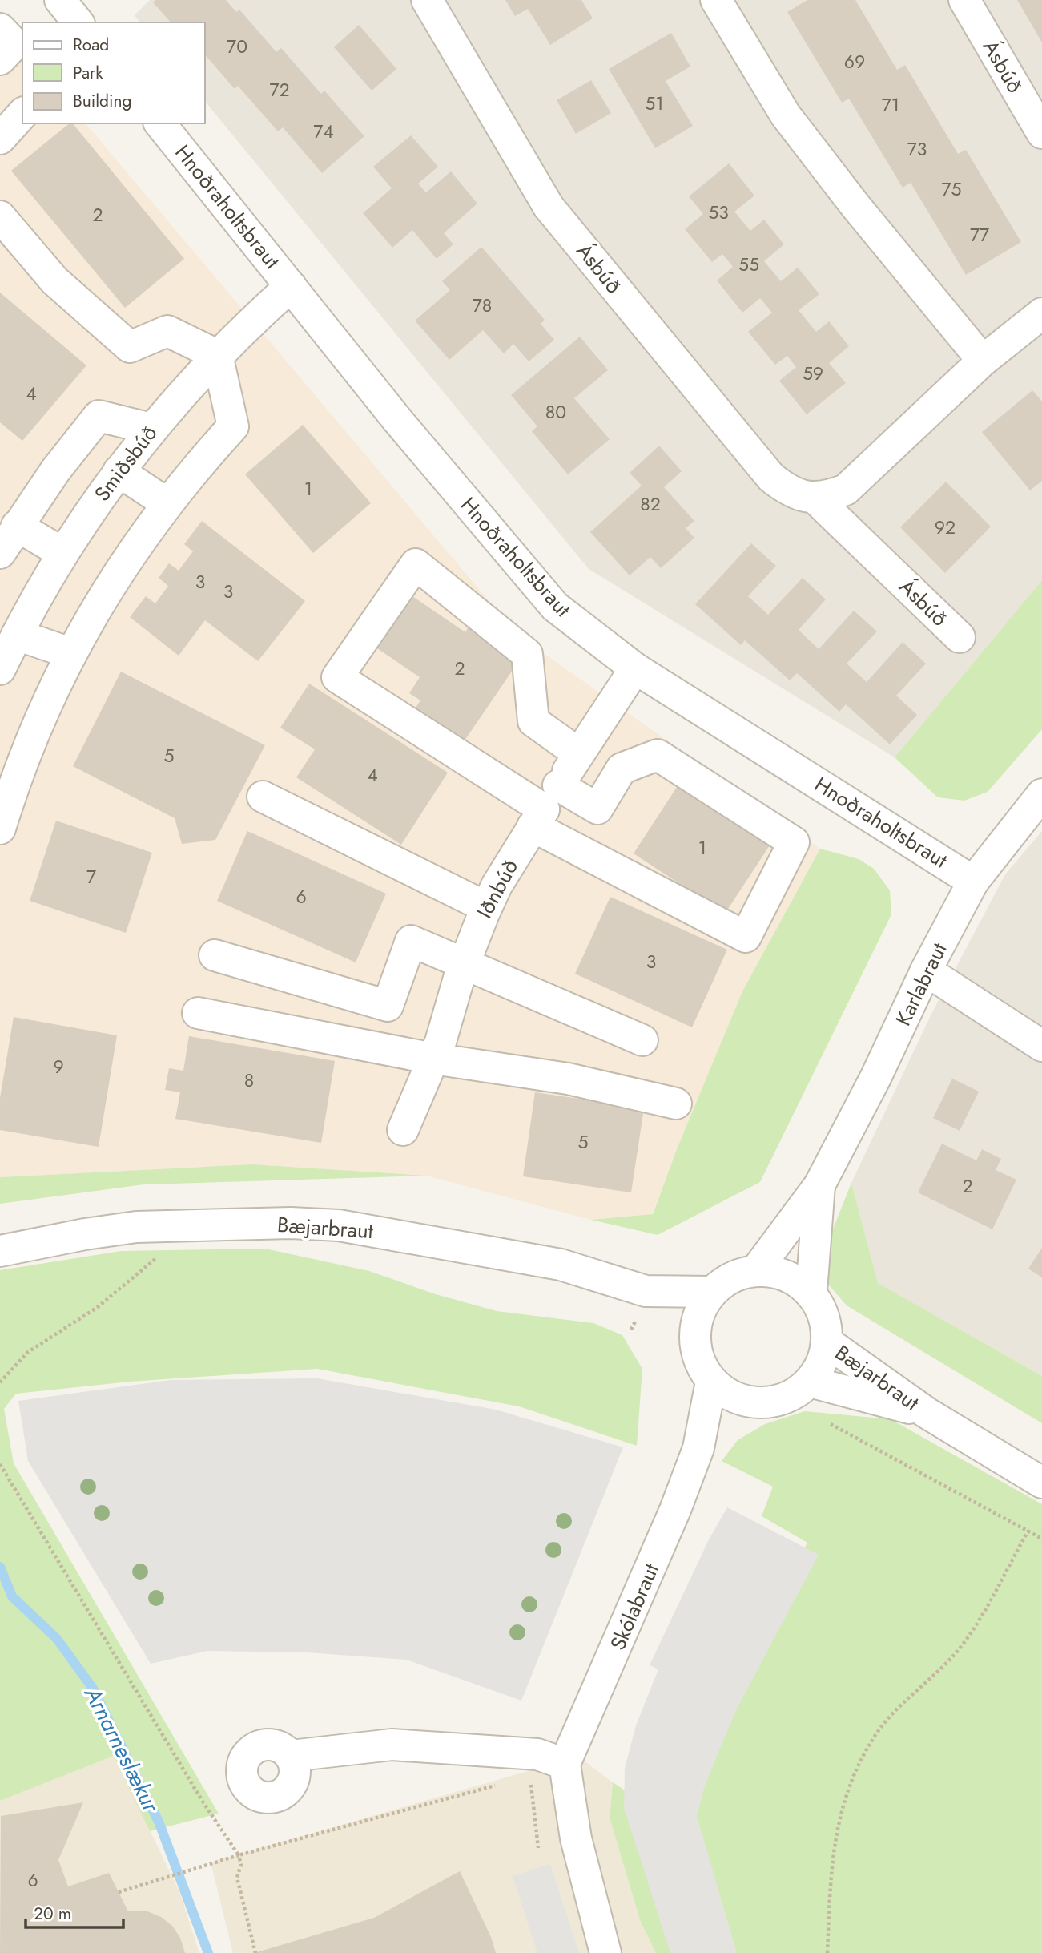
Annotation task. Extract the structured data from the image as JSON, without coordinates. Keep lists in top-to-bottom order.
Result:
{
  "streets": {
    "street": [
      "Ásbúð",
      "Hnoðraholtsbraut",
      "Smiðsbúð",
      "Iðnbúð",
      "Karlabraut",
      "Bæjarbraut",
      "Skólabraut"
    ]
  },
  "crossings": [
    ["Hnoðraholtsbraut", "Smiðsbúð"],
    ["Hnoðraholtsbraut", "Iðnbúð"],
    ["Hnoðraholtsbraut", "Karlabraut"],
    ["Karlabraut", "Bæjarbraut"],
    ["Karlabraut", "Skólabraut"],
    ["Bæjarbraut", "Skólabraut"]
  ],
  "water": ["Arnarneslækur"],
  "house_numbers": [
    "70",
    "69",
    "72",
    "51",
    "71",
    "74",
    "73",
    "75",
    "53",
    "2",
    "77",
    "55",
    "78",
    "59",
    "4",
    "80",
    "1",
    "82",
    "92",
    "3",
    "3",
    "2",
    "5",
    "4",
    "1",
    "7",
    "6",
    "3",
    "9",
    "8",
    "5",
    "2",
    "6"
  ],
  "legend": ["Road", "Park", "Building"],
  "scale_bar": "20 m"
}
